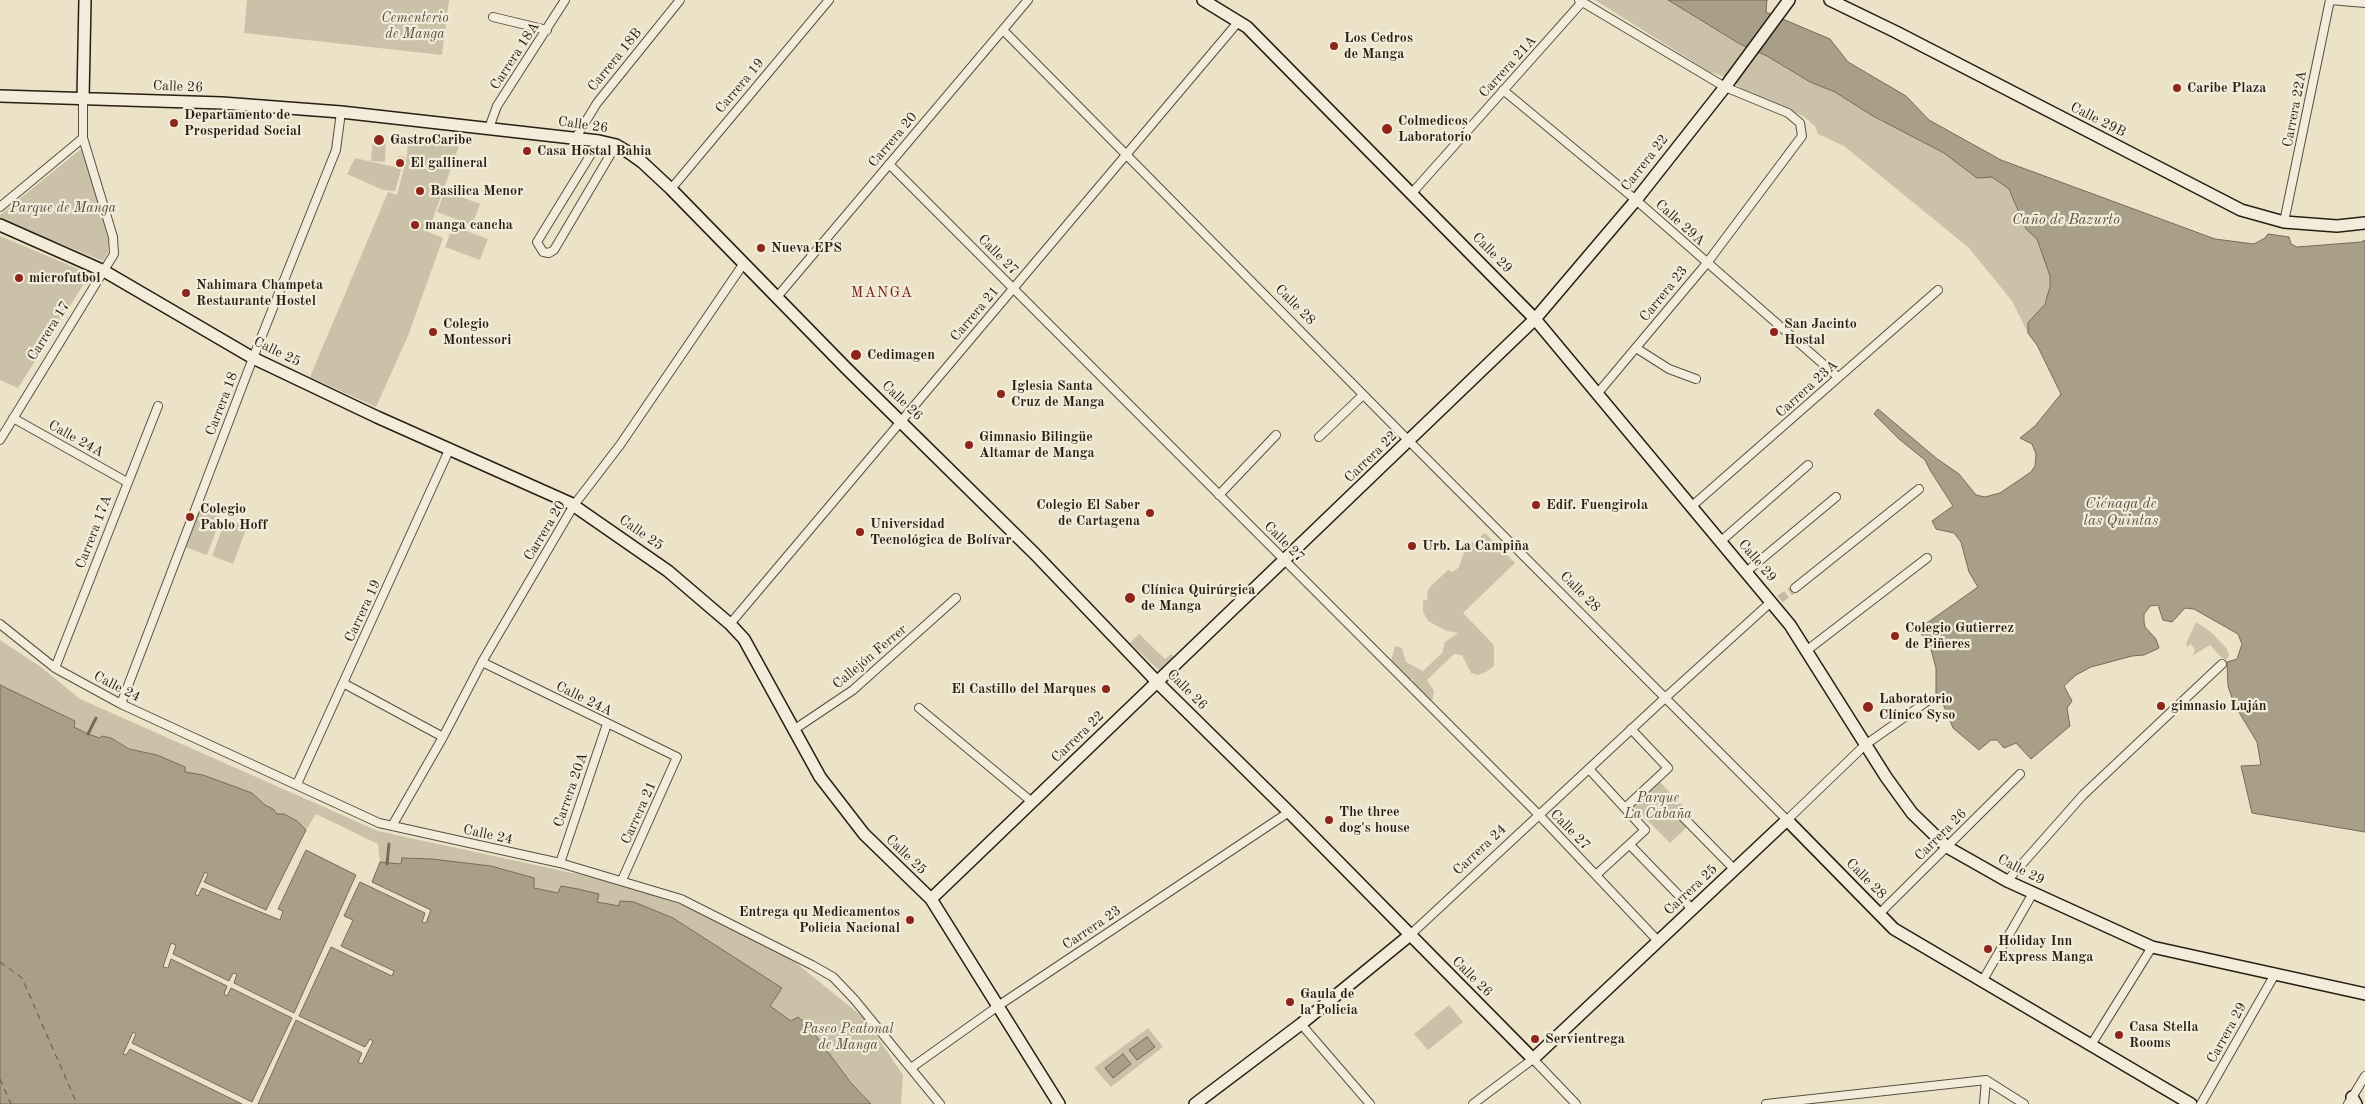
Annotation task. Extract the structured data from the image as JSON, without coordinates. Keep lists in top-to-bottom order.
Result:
{
  "streets": {
    "main road": [
      "Calle 26",
      "Calle 29B",
      "Carrera 22",
      "Calle 29",
      "Calle 28",
      "Carrera 17",
      "Calle 25",
      "Carrera 24",
      "Carrera 25"
    ],
    "street": [
      "Carrera 18A",
      "Carrera 18B",
      "Carrera 21A",
      "Carrera 19",
      "Carrera 22A",
      "Carrera 20",
      "Calle 29A",
      "Calle 27",
      "Carrera 23",
      "Carrera 21",
      "Carrera 23A",
      "Carrera 18",
      "Calle 24A",
      "Carrera 17A",
      "Callejón Ferrer",
      "Calle 24",
      "Carrera 20A",
      "Carrera 26",
      "Carrera 29"
    ]
  },
  "crossings": [
    ["Carrera 18A", "Calle 26"],
    ["Carrera 18B", "Calle 26"],
    ["Carrera 21A", "Calle 29A"],
    ["Carrera 21A", "Calle 29"],
    ["Carrera 19", "Calle 26"],
    ["Carrera 19", "Calle 25"],
    ["Carrera 19", "Calle 24"],
    ["Calle 26", "Carrera 20"],
    ["Calle 26", "Carrera 22"],
    ["Calle 26", "Carrera 23"],
    ["Calle 26", "Carrera 21"],
    ["Calle 26", "Carrera 17"],
    ["Calle 26", "Carrera 18"],
    ["Calle 26", "Carrera 24"],
    ["Calle 26", "Carrera 25"],
    ["Carrera 22A", "Calle 29B"],
    ["Carrera 20", "Calle 27"],
    ["Carrera 20", "Calle 28"],
    ["Carrera 20", "Calle 25"],
    ["Carrera 20", "Calle 24A"],
    ["Carrera 20", "Calle 24"],
    ["Carrera 22", "Calle 29A"],
    ["Carrera 22", "Calle 29"],
    ["Carrera 22", "Calle 27"],
    ["Carrera 22", "Carrera 23"],
    ["Carrera 22", "Calle 28"],
    ["Carrera 22", "Calle 25"],
    ["Calle 29A", "Carrera 23"],
    ["Calle 29A", "Carrera 23A"],
    ["Calle 29", "Carrera 23"],
    ["Calle 29", "Carrera 21"],
    ["Calle 29", "Carrera 23A"],
    ["Calle 29", "Carrera 26"],
    ["Calle 29", "Carrera 24"],
    ["Calle 29", "Carrera 25"],
    ["Calle 29", "Carrera 29"],
    ["Calle 27", "Carrera 21"],
    ["Calle 27", "Carrera 24"],
    ["Calle 27", "Carrera 25"],
    ["Carrera 23", "Calle 25"],
    ["Carrera 23", "Calle 24"],
    ["Calle 28", "Carrera 21"],
    ["Calle 28", "Carrera 26"],
    ["Calle 28", "Carrera 24"],
    ["Calle 28", "Carrera 25"],
    ["Carrera 21", "Calle 25"],
    ["Carrera 21", "Calle 24A"],
    ["Carrera 21", "Calle 24"],
    ["Carrera 17", "Calle 25"],
    ["Carrera 17", "Calle 24A"],
    ["Calle 25", "Carrera 18"],
    ["Calle 25", "Callejón Ferrer"],
    ["Carrera 18", "Calle 24"],
    ["Calle 24A", "Carrera 17A"],
    ["Calle 24A", "Carrera 20A"],
    ["Carrera 17A", "Calle 24"],
    ["Calle 24", "Carrera 20A"]
  ],
  "districts": ["MANGA"],
  "water": ["Caño de Bazurto", "Ciénaga de las Quintas"],
  "parks": [
    "Cementerio de Manga",
    "Parque de Manga",
    "Parque La Cabaña",
    "Paseo Peatonal de Manga"
  ],
  "places": [
    "Los Cedros de Manga",
    "Caribe Plaza",
    "Departamento de Prosperidad Social",
    "Colmedicos Laboratorio",
    "GastroCaribe",
    "Casa Hostal Bahia",
    "El gallineral",
    "Basilica Menor",
    "manga cancha",
    "Nueva EPS",
    "microfutbol",
    "Nahimara Champeta Restaurante Hostel",
    "Colegio Montessori",
    "San Jacinto Hostal",
    "Cedimagen",
    "Iglesia Santa Cruz de Manga",
    "Gimnasio Bilingüe Altamar de Manga",
    "Edif. Fuengirola",
    "Colegio El Saber de Cartagena",
    "Colegio Pablo Hoff",
    "Universidad Tecnológica de Bolívar",
    "Urb. La Campiña",
    "Clínica Quirúrgica de Manga",
    "Colegio Gutierrez de Piñeres",
    "El Castillo del Marques",
    "gimnasio Luján",
    "Laboratorio Clínico Syso",
    "The three dog's house",
    "Entrega qu Medicamentos Policia Nacional",
    "Holiday Inn Express Manga",
    "Gaula de la Policia",
    "Casa Stella Rooms",
    "Servientrega"
  ]
}
